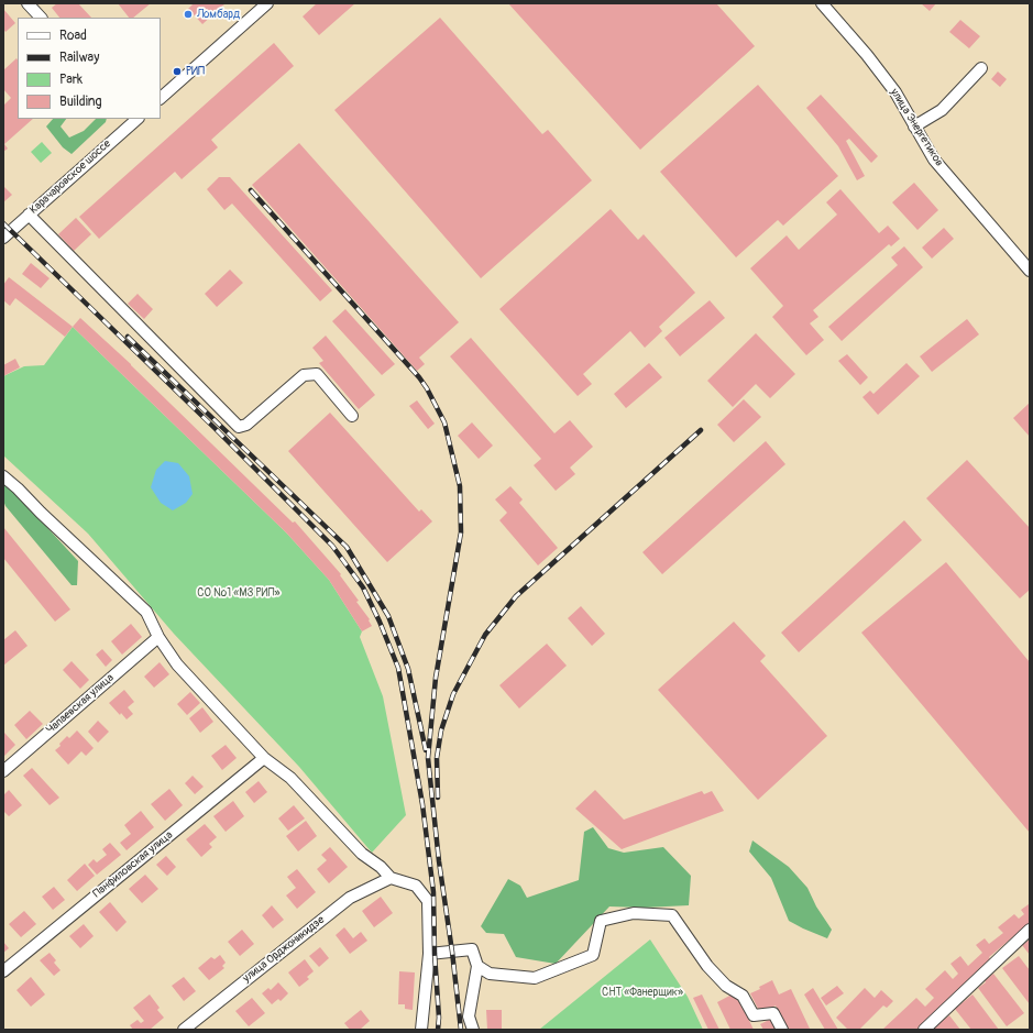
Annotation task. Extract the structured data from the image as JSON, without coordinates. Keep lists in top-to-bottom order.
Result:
{
  "streets": {
    "street": [
      "улица Энергетиков",
      "Карачаровское шоссе",
      "Чапаевская улица",
      "Панфиловская улица",
      "улица Орджоникидзе"
    ]
  },
  "parks": ["СО №1 «МЗ РИП»", "СНТ «Фанерщик»"],
  "places": ["Ломбард", "РИП"],
  "legend": [
    "Road",
    "Railway",
    "Park",
    "Building"
  ]
}
